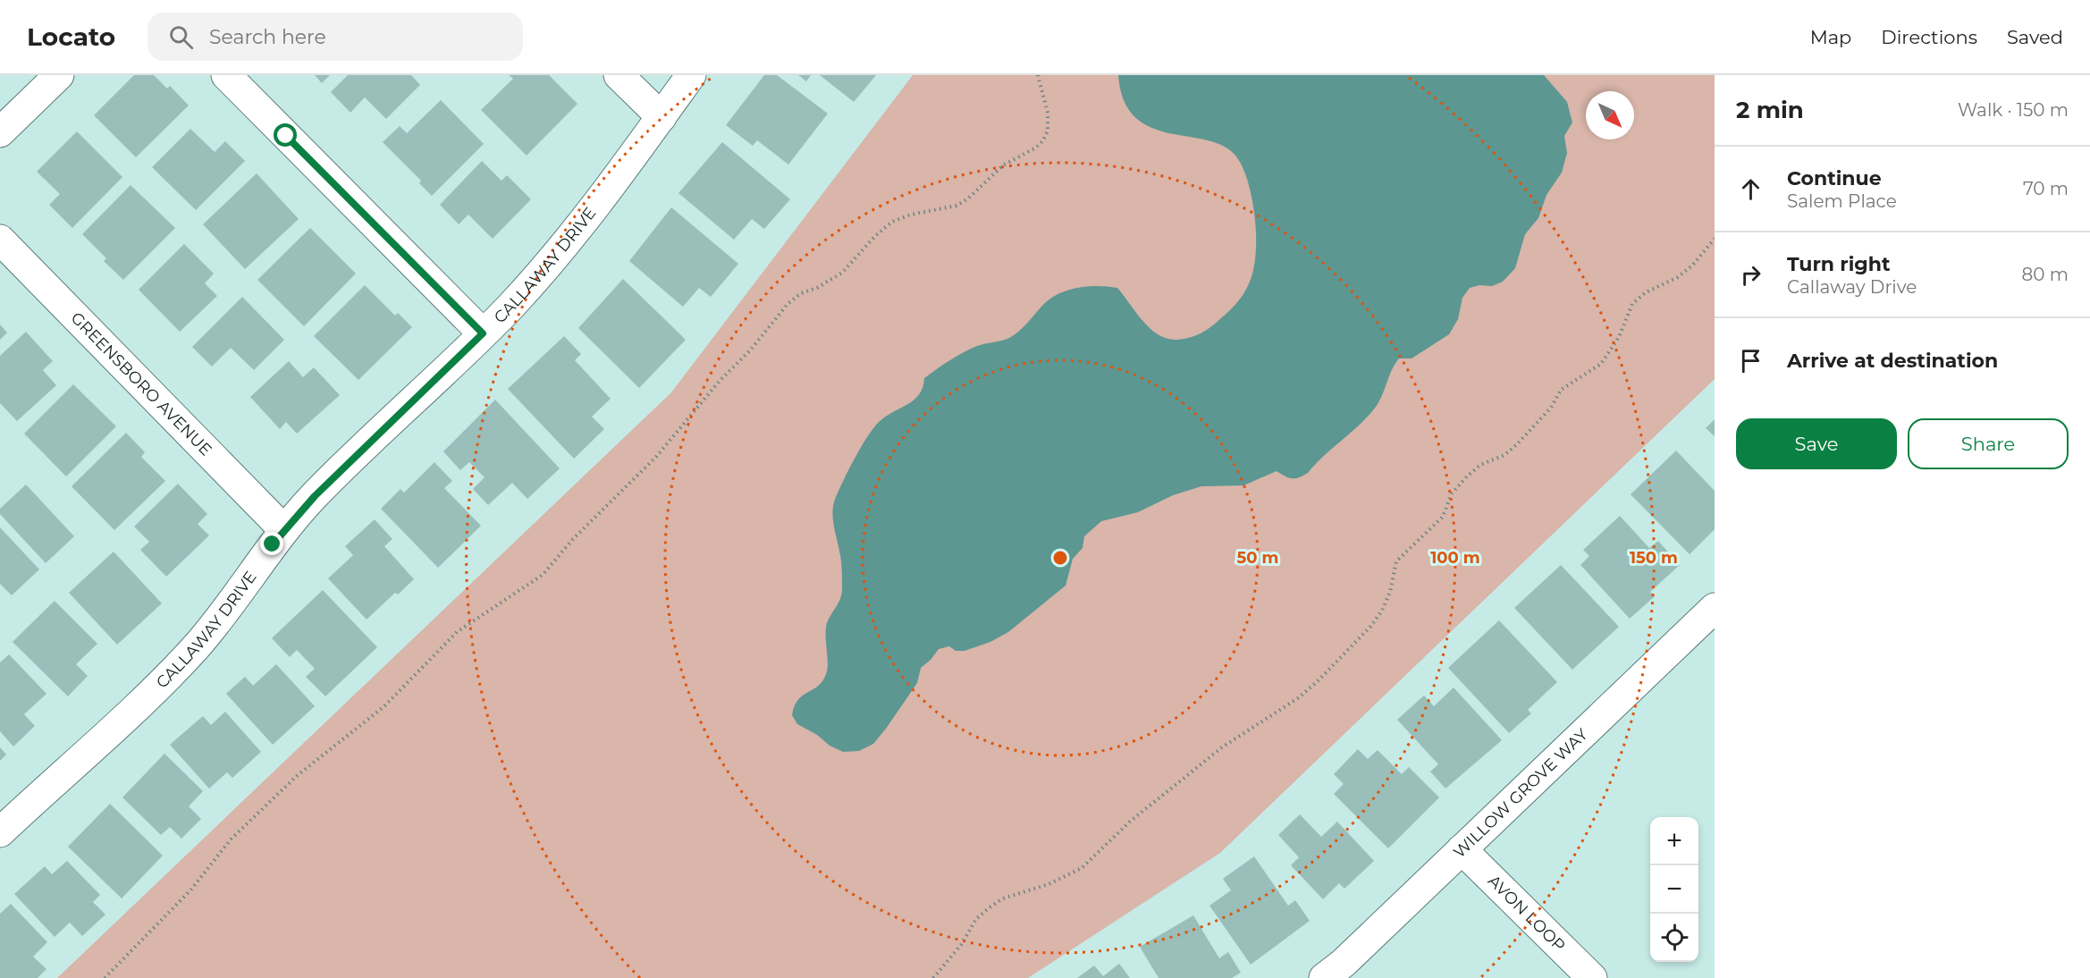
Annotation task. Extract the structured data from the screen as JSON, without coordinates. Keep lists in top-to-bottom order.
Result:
{
  "streets": {
    "street": [
      "CALLAWAY DRIVE",
      "GREENSBORO AVENUE",
      "WILLOW GROVE WAY",
      "AVON LOOP"
    ]
  },
  "crossings": [
    ["CALLAWAY DRIVE", "GREENSBORO AVENUE"],
    ["WILLOW GROVE WAY", "AVON LOOP"]
  ],
  "north": "bottom right",
  "page": {
    "header": "Locato",
    "search": "Search here",
    "nav": ["Map", "Directions", "Saved"],
    "heading": ["2 min", "Walk · 150 m"],
    "list": [
      ["Continue", "Salem Place", "70 m"],
      ["Turn right", "Callaway Drive", "80 m"],
      "Arrive at destination"
    ],
    "buttons": ["Save", "Share"],
    "map_buttons": ["+", "−"]
  },
  "rings": ["50 m", "100 m", "150 m"]
}
